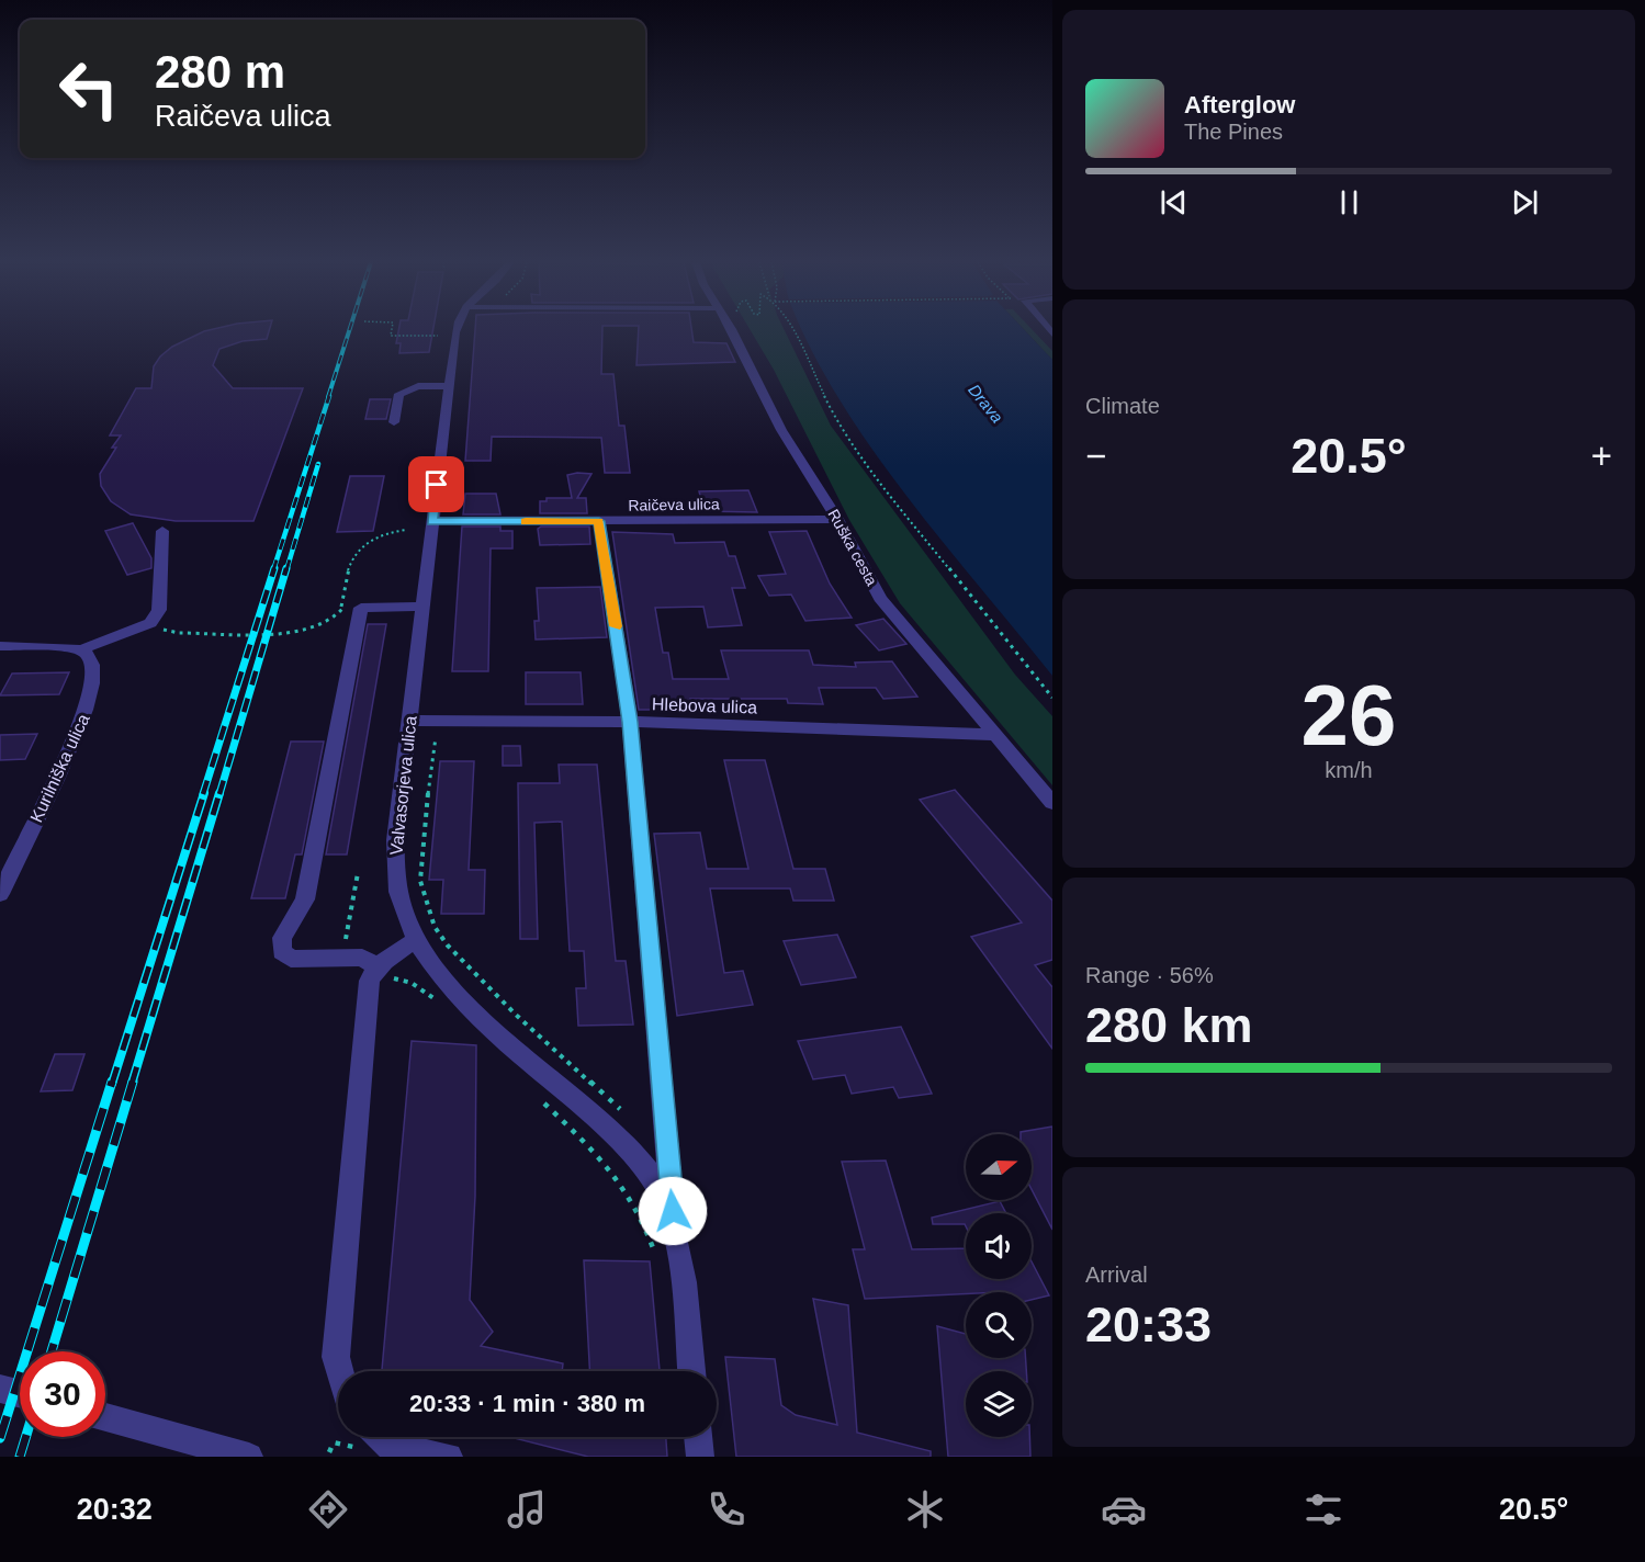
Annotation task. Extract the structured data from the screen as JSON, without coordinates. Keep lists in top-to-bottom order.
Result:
{
  "streets": {
    "street": [
      "Raičeva ulica",
      "Ruška cesta",
      "Hlebova ulica",
      "Kurilniška ulica",
      "Valvasorjeva ulica"
    ]
  },
  "crossings": [
    ["Raičeva ulica", "Ruška cesta"],
    ["Raičeva ulica", "Valvasorjeva ulica"],
    ["Ruška cesta", "Hlebova ulica"],
    ["Hlebova ulica", "Valvasorjeva ulica"]
  ],
  "water": ["Drava"],
  "north": "right",
  "page": {
    "turn": ["280 m", "Raičeva ulica"],
    "song": ["Afterglow", "The Pines"],
    "tile": [
      "Climate",
      ["26", "km/h"],
      ["Range · 56%", "280 km"],
      ["Arrival", "20:33"]
    ],
    "heat": ["−", "20.5°", "+"],
    "limit": "30",
    "trip": "20:33 · 1 min · 380 m",
    "tabs": ["20:32", "20.5°"]
  }
}
